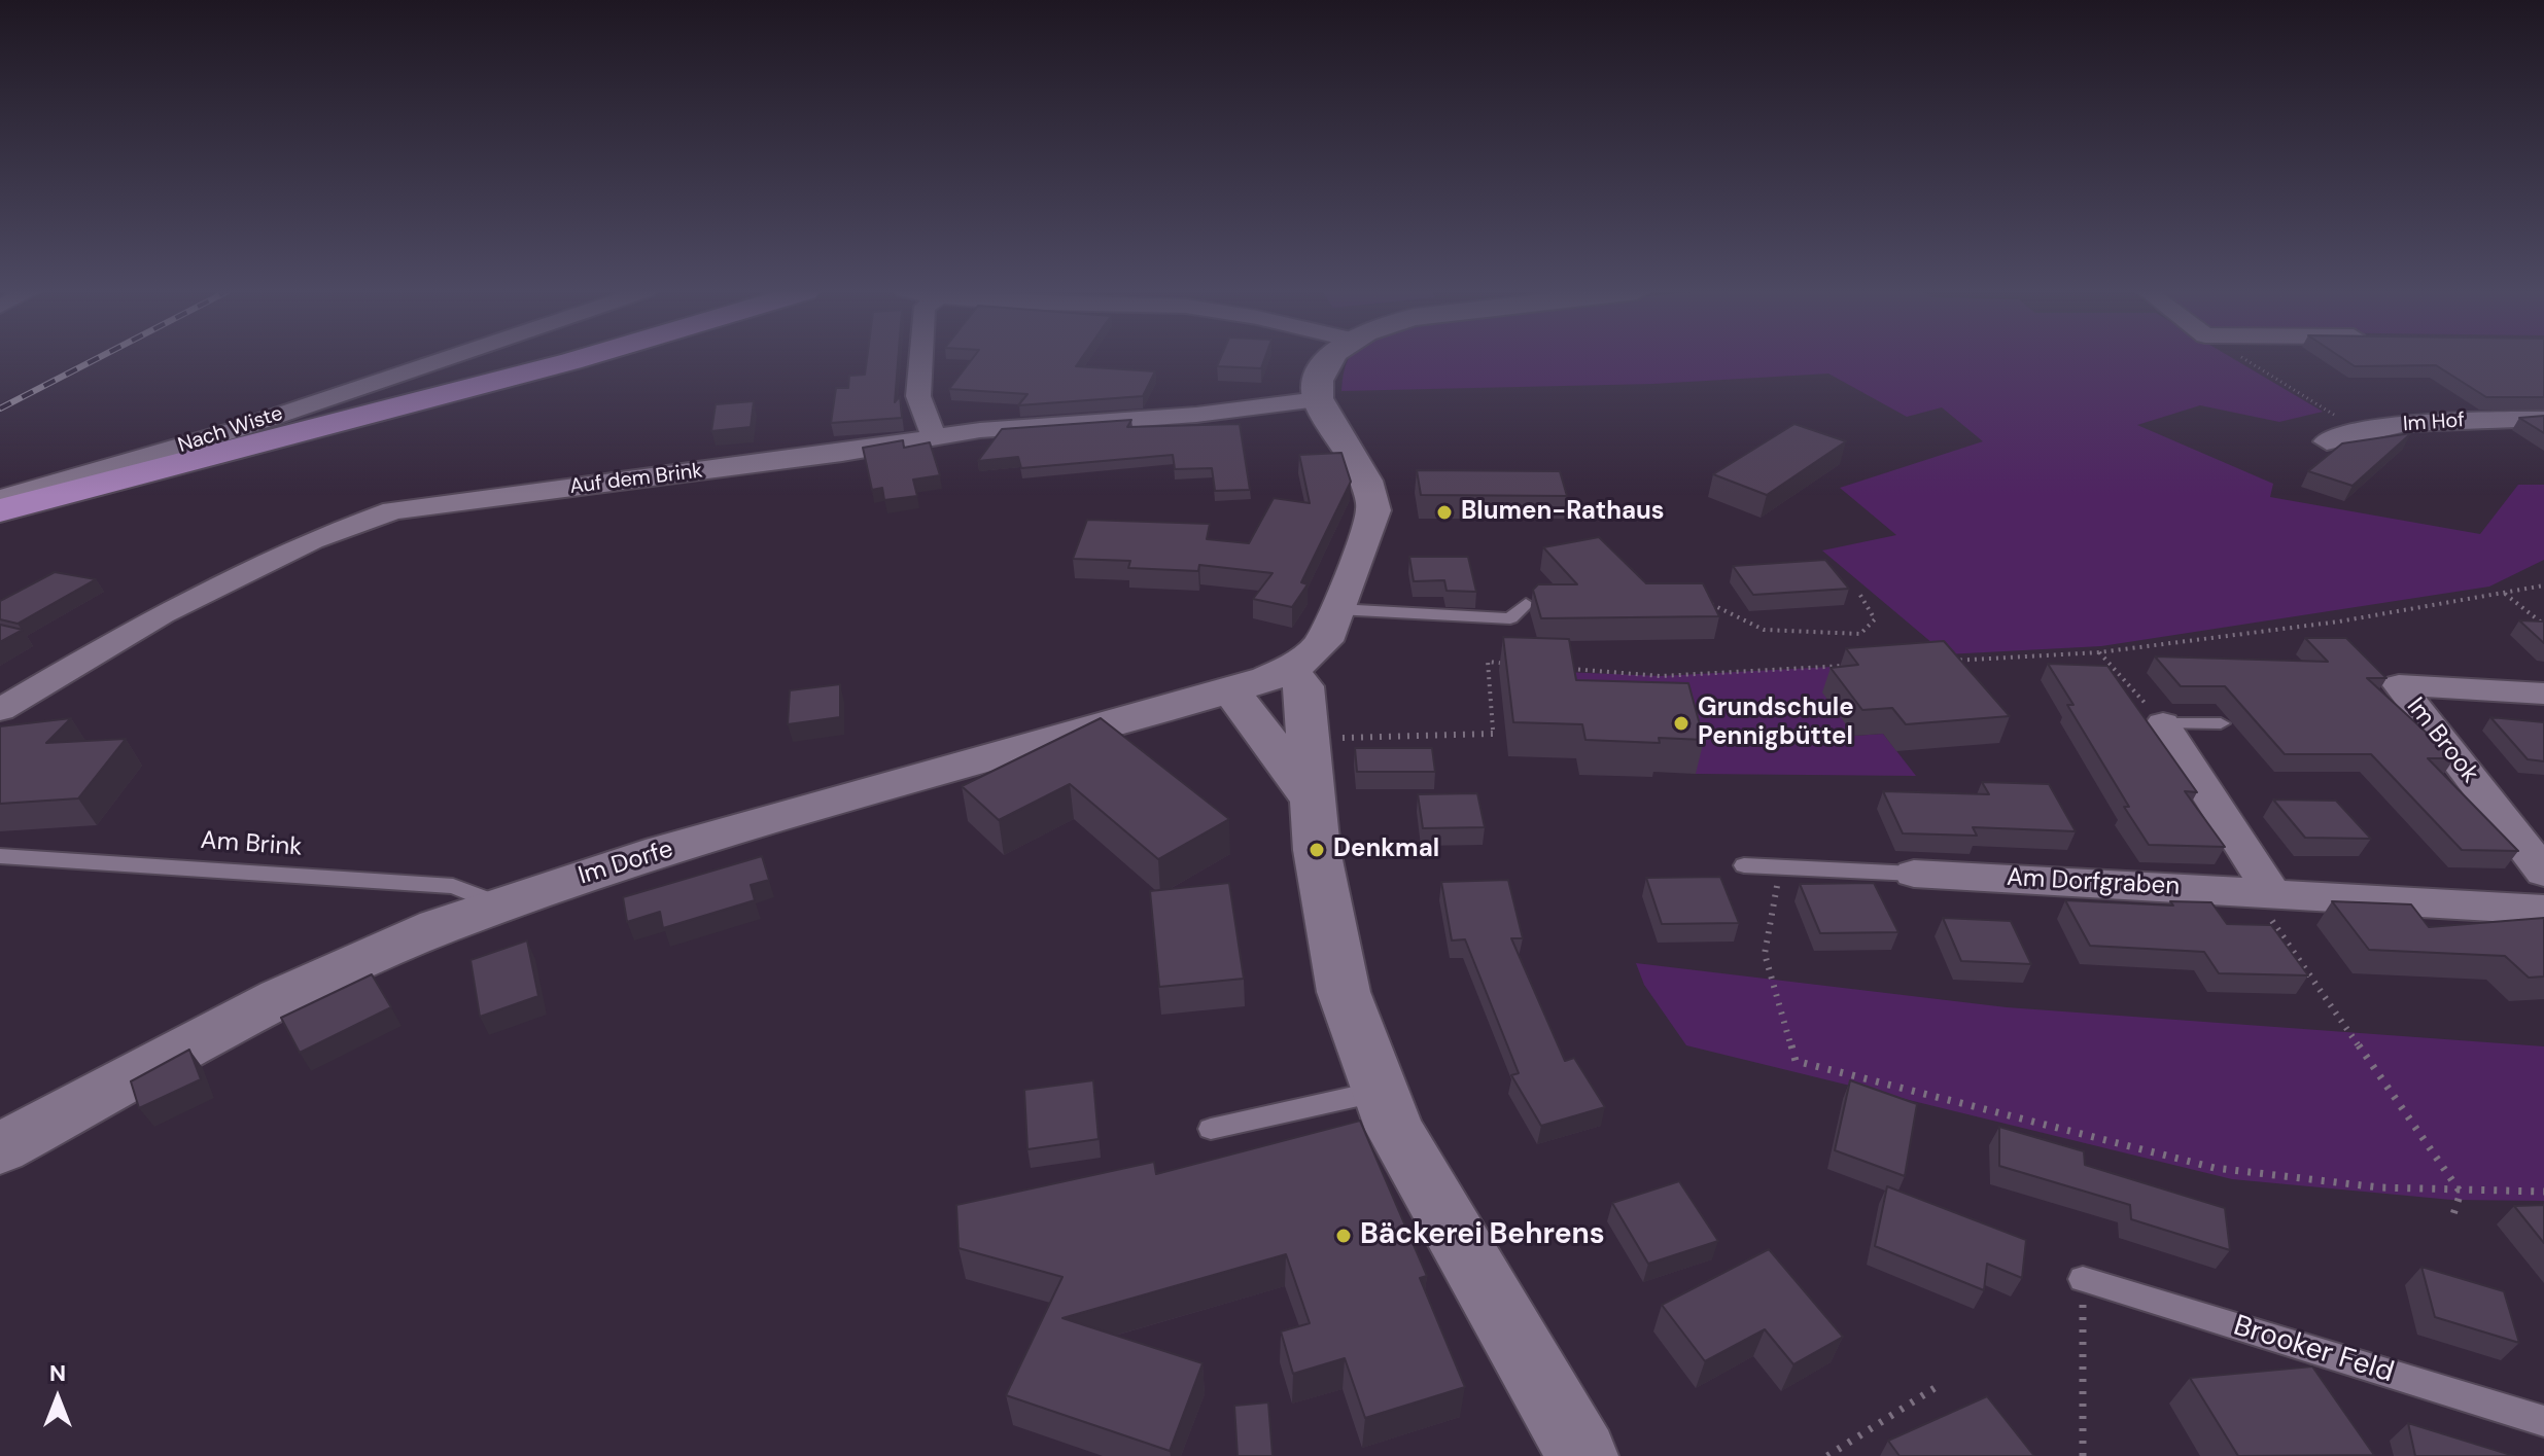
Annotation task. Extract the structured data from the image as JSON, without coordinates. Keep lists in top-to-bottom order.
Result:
{
  "streets": {
    "street": [
      "Im Hof",
      "Nach Wiste",
      "Auf dem Brink",
      "Im Brook",
      "Im Dorfe",
      "Am Dorfgraben"
    ],
    "lane": ["Am Brink", "Brooker Feld"]
  },
  "crossings": [
    ["Auf dem Brink", "Im Dorfe"],
    ["Am Brink", "Im Dorfe"]
  ],
  "places": [
    "Blumen-Rathaus",
    "Grundschule Pennigbüttel",
    "Denkmal",
    "Bäckerei Behrens"
  ],
  "north": "top"
}
